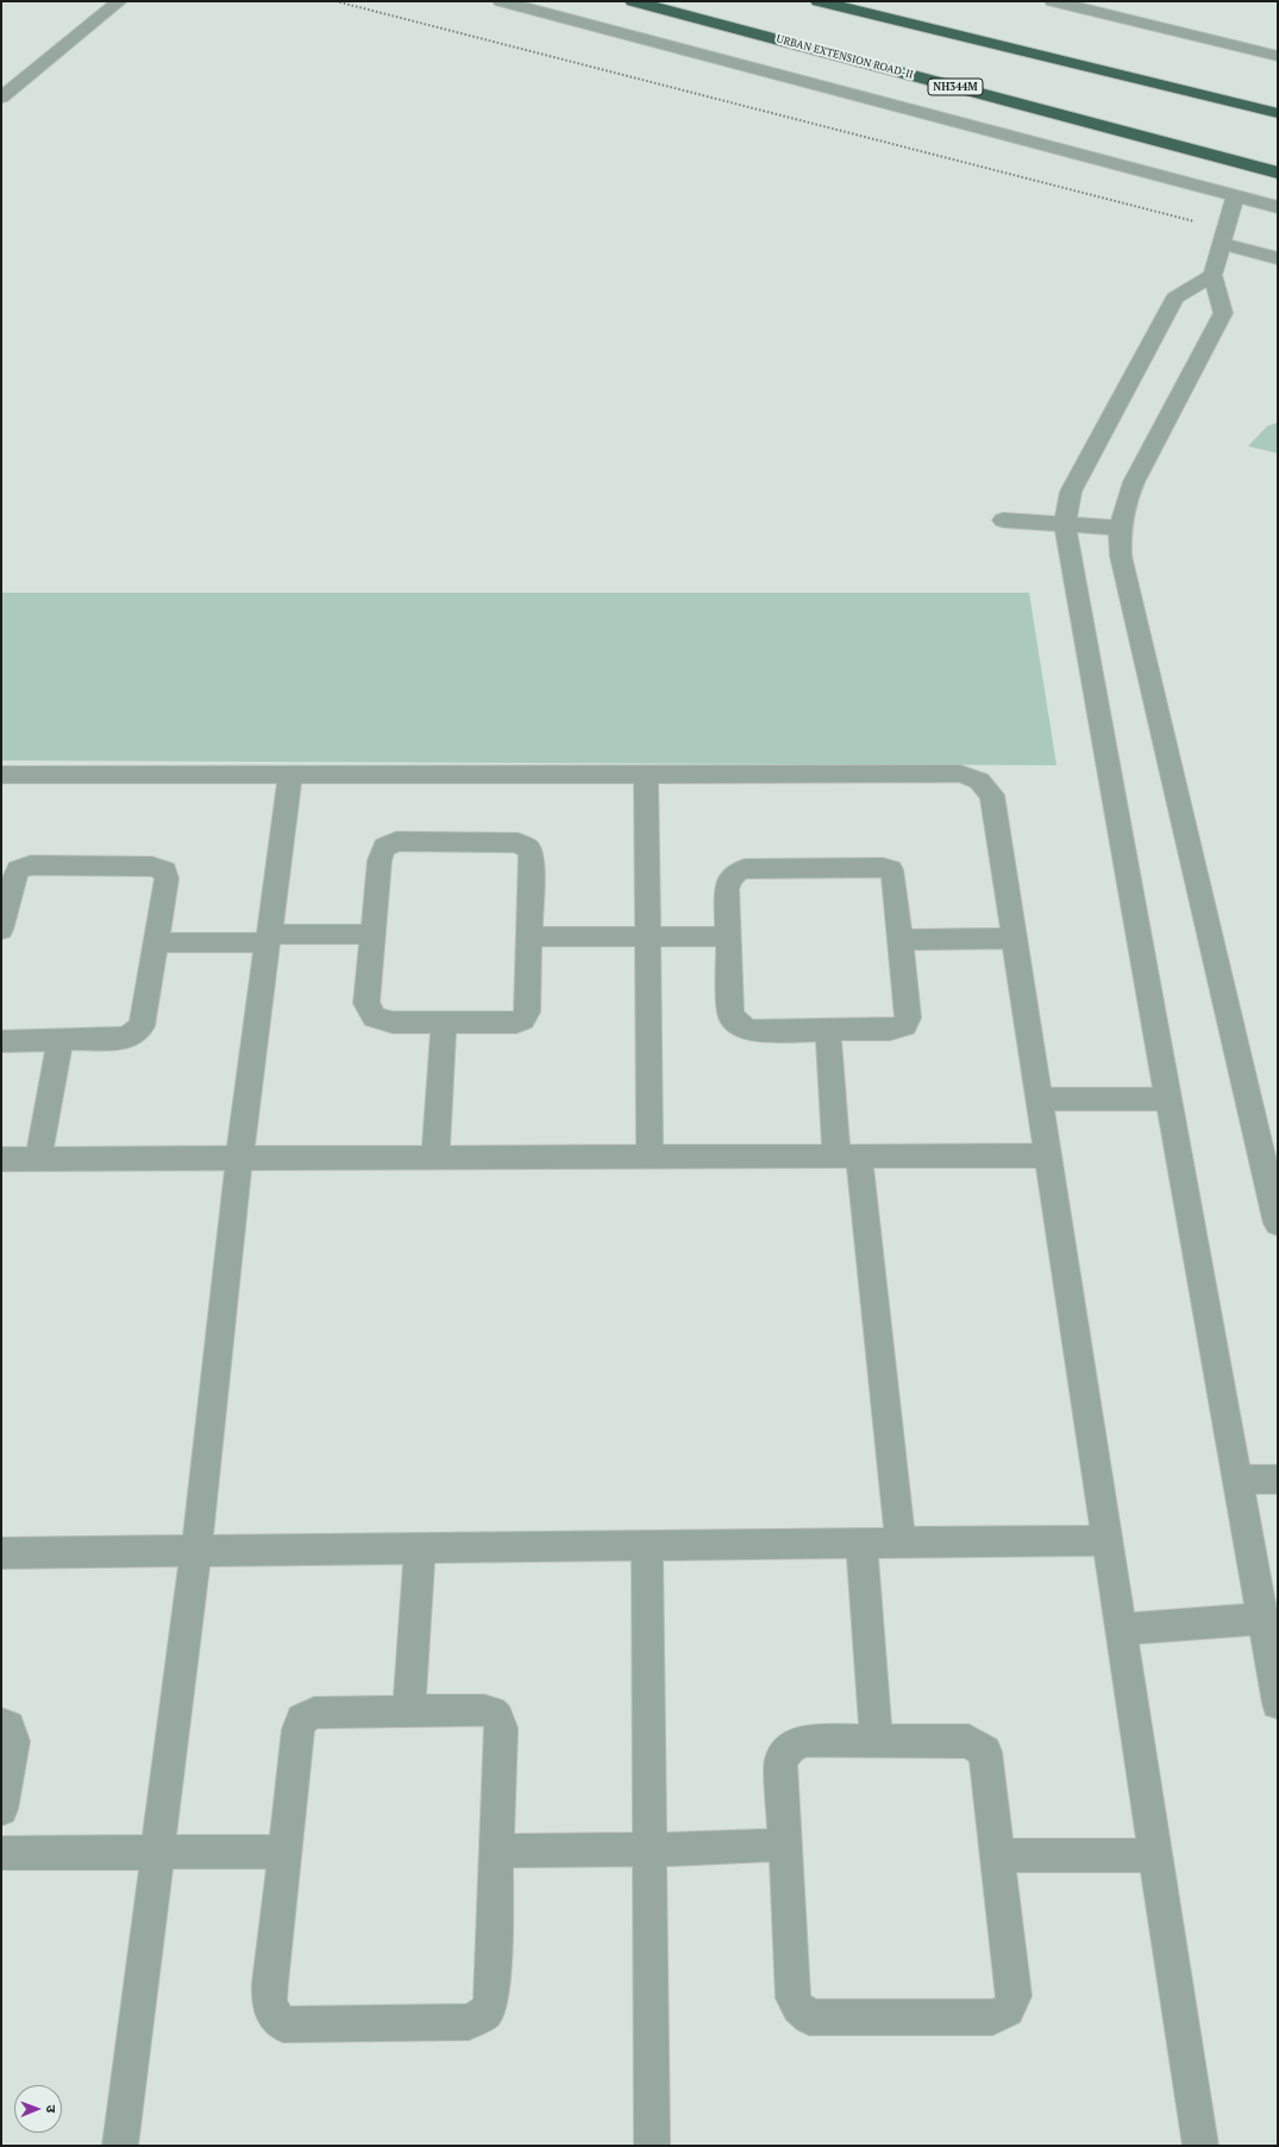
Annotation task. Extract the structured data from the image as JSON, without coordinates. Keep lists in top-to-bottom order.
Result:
{
  "streets": {
    "highway": ["URBAN EXTENSION ROAD-II", "NH344M"]
  },
  "north": "right"
}
